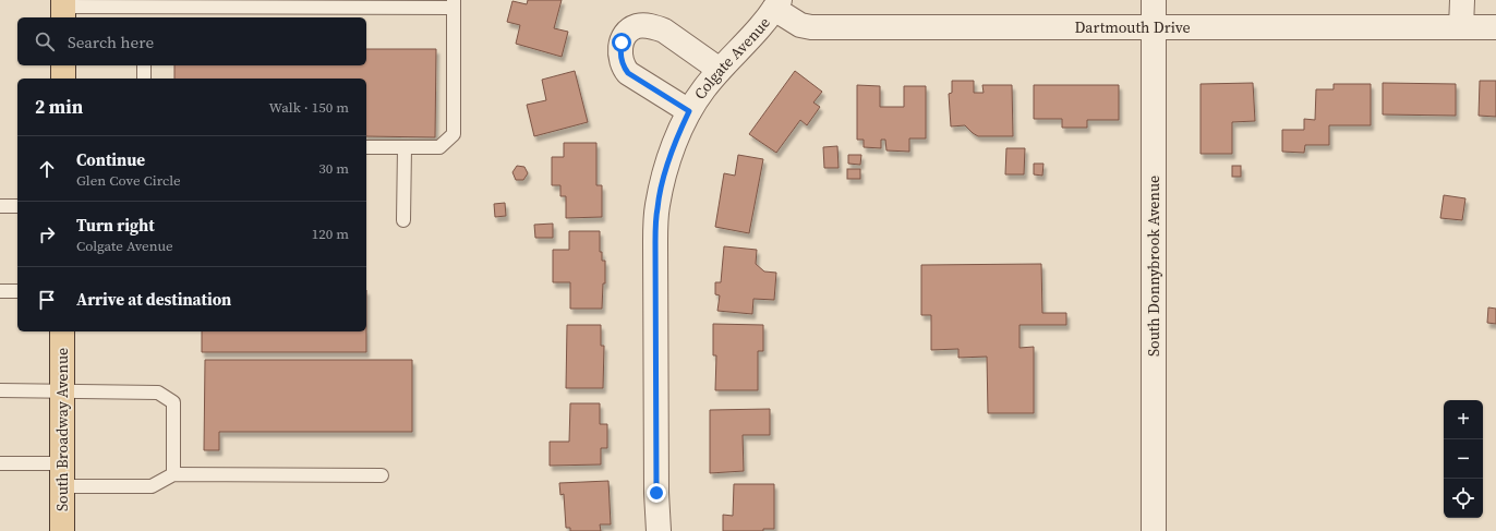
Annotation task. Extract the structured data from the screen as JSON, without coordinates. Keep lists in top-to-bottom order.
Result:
{
  "streets": {
    "main road": ["South Broadway Avenue"],
    "street": ["Dartmouth Drive", "Colgate Avenue", "South Donnybrook Avenue"]
  },
  "crossings": [
    ["Dartmouth Drive", "Colgate Avenue"],
    ["Dartmouth Drive", "South Donnybrook Avenue"]
  ],
  "page": {
    "search": "Search here",
    "heading": ["2 min", "Walk · 150 m"],
    "list": [
      ["Continue", "Glen Cove Circle", "30 m"],
      ["Turn right", "Colgate Avenue", "120 m"],
      "Arrive at destination"
    ],
    "map_buttons": ["+", "−"]
  }
}
